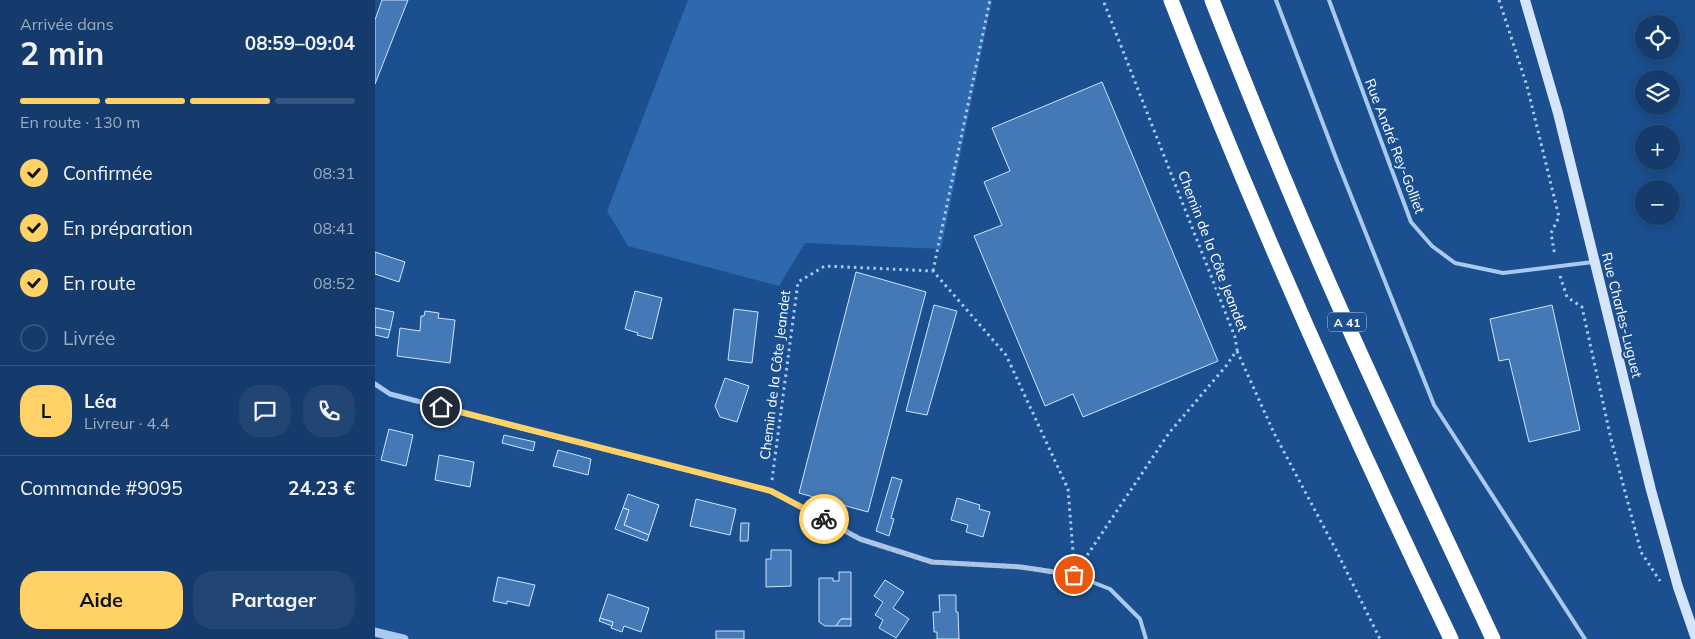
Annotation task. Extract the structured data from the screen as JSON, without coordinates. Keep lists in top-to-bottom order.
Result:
{
  "streets": {
    "highway": ["A 41"],
    "main road": ["Rue Charles-Luguet"],
    "lane": ["Rue André Rey-Golliet"],
    "path": ["Chemin de la Côte Jeandet"]
  },
  "crossings": [
    ["Rue André Rey-Golliet", "Rue Charles-Luguet"]
  ],
  "page": {
    "heading": ["2 min", "Arrivée dans", "08:59–09:04"],
    "panel": [
      "Léa",
      "Livreur · 4.4",
      "Commande #9095",
      "24.23 €"
    ],
    "map_buttons": ["+", "−"],
    "bar": "En route · 130 m",
    "list": [
      ["Confirmée", "08:31"],
      ["En préparation", "08:41"],
      ["En route", "08:52"],
      "Livrée"
    ],
    "round": "L",
    "buttons": ["Aide", "Partager"]
  }
}
